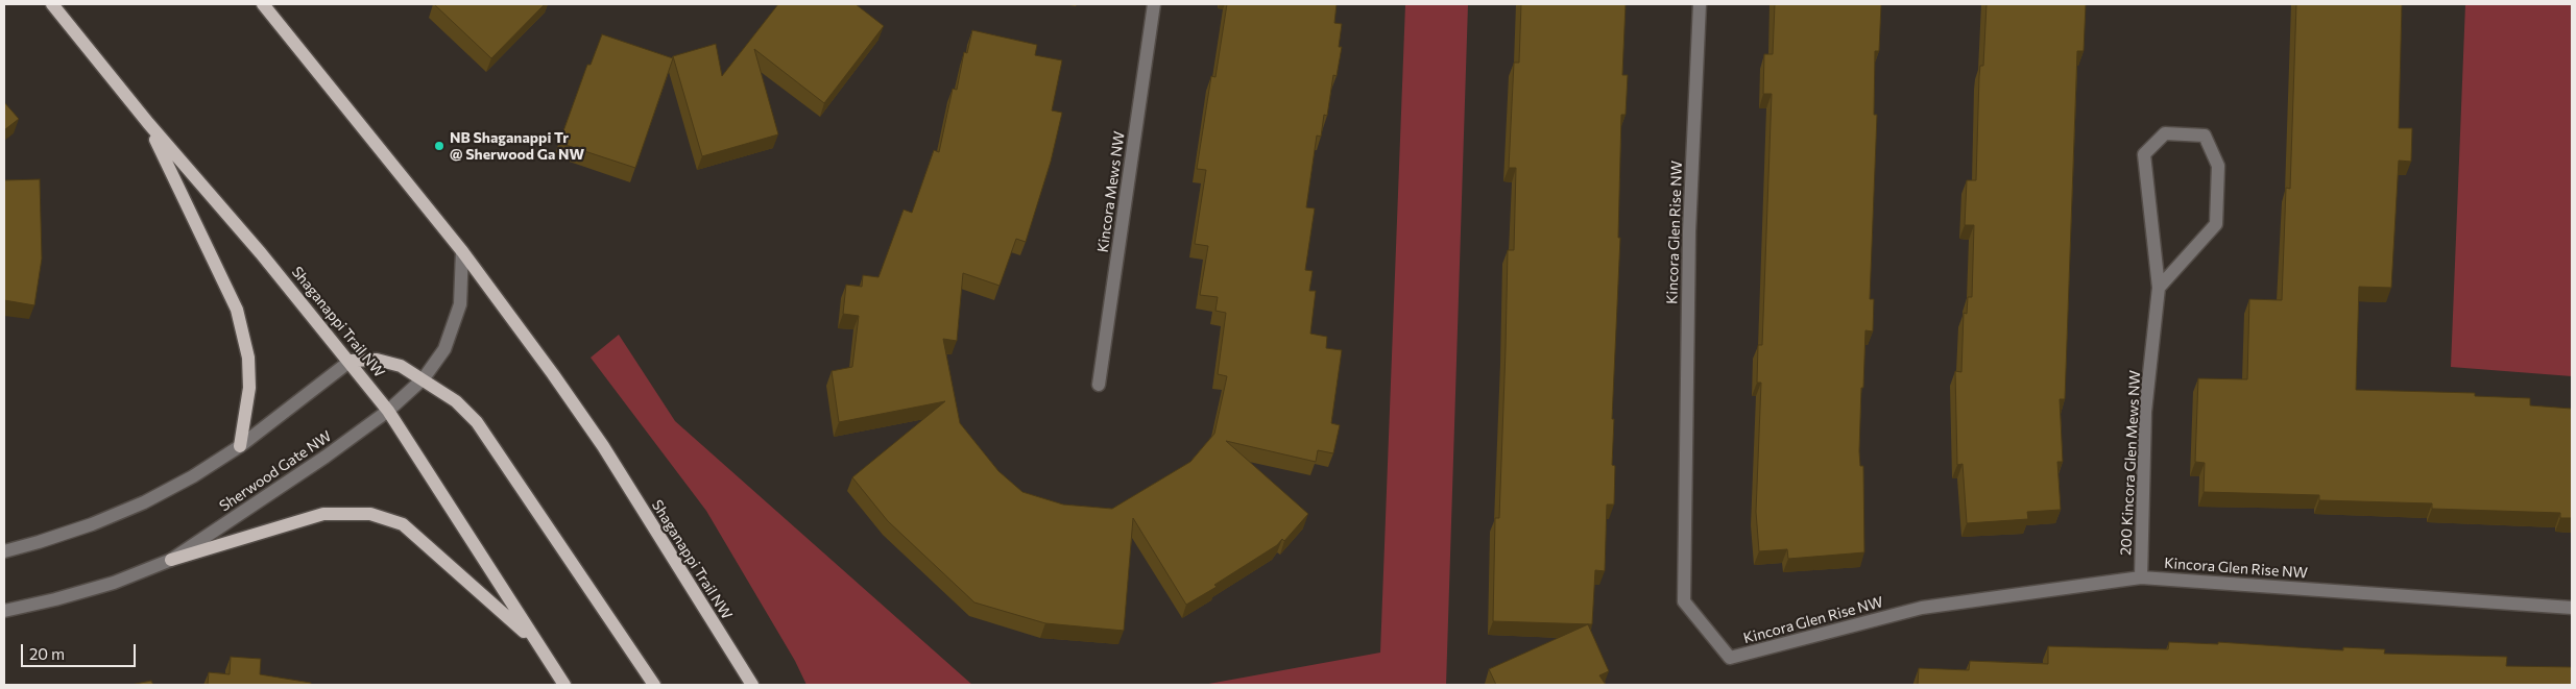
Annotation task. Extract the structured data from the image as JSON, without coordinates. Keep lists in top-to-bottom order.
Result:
{
  "streets": {
    "main road": ["Shaganappi Trail NW"],
    "street": [
      "Kincora Mews NW",
      "Kincora Glen Rise NW",
      "200 Kincora Glen Mews NW",
      "Sherwood Gate NW"
    ]
  },
  "crossings": [
    ["Kincora Glen Rise NW", "200 Kincora Glen Mews NW"],
    ["Shaganappi Trail NW", "Sherwood Gate NW"]
  ],
  "places": ["NB Shaganappi Tr @ Sherwood Ga NW"],
  "scale_bar": "20 m"
}
